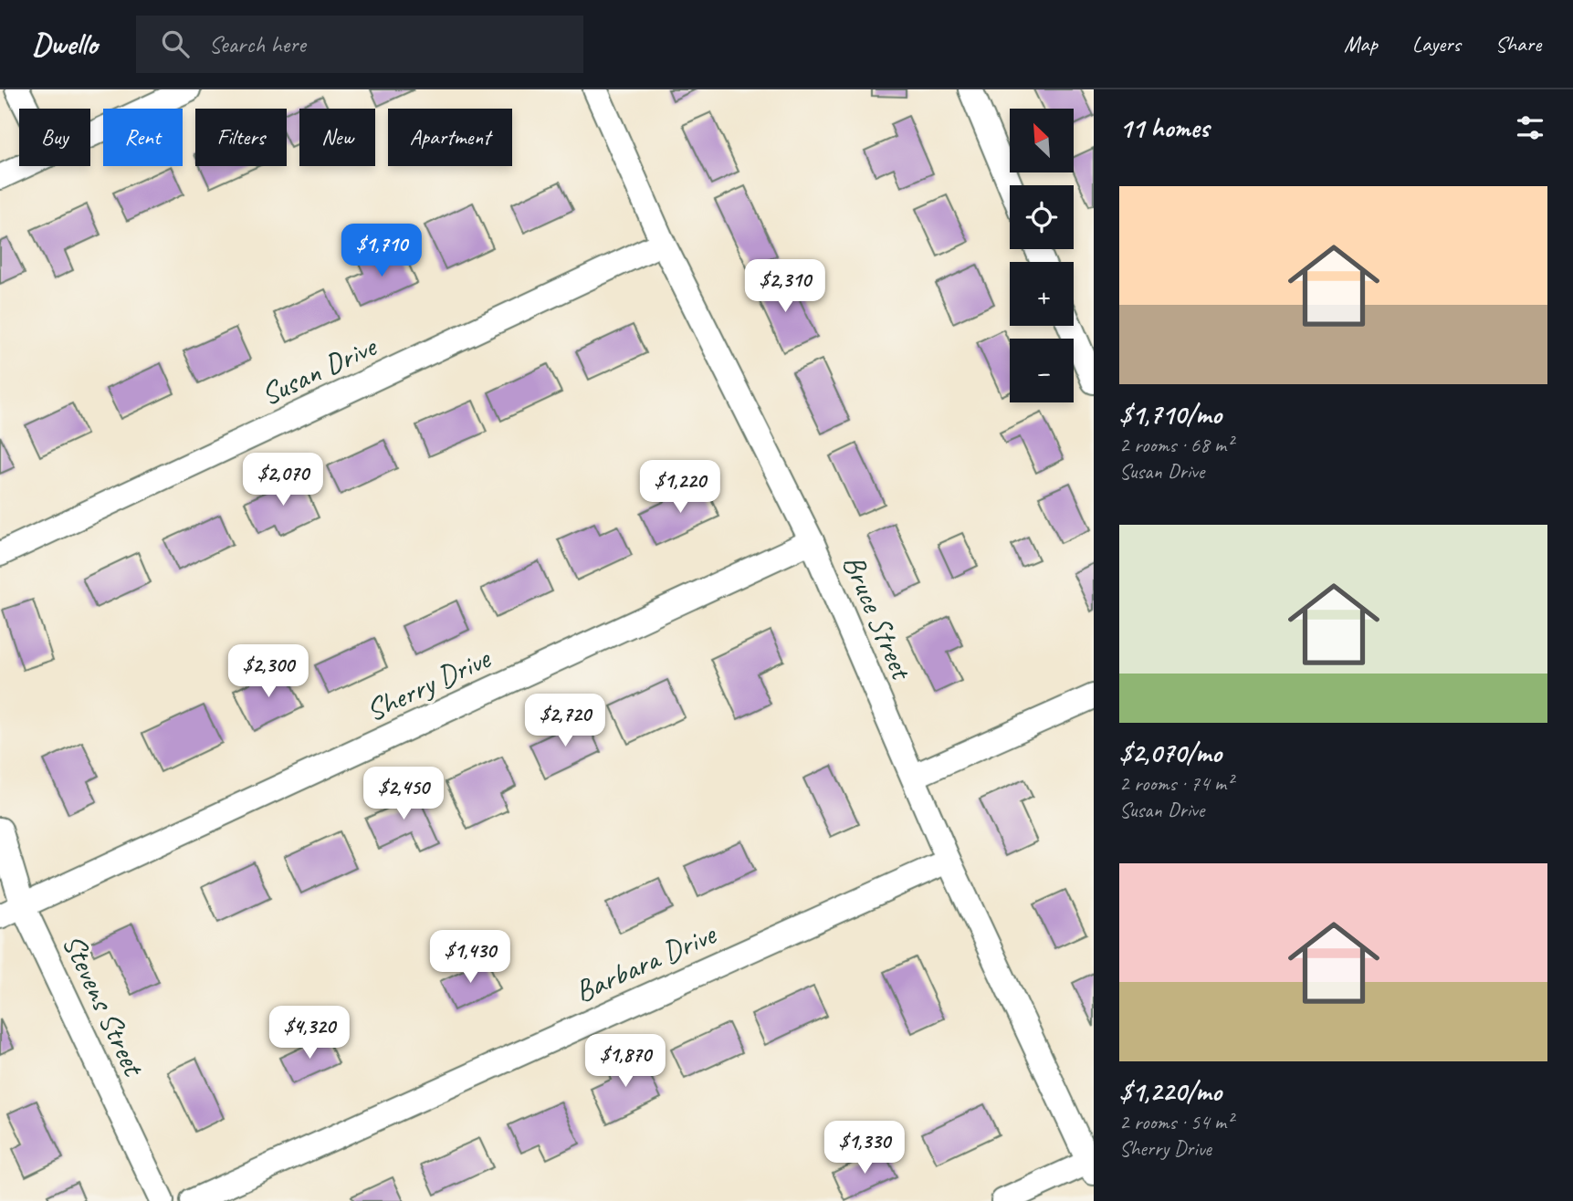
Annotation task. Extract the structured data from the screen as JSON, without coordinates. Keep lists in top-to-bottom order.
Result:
{
  "streets": {
    "street": [
      "Susan Drive",
      "Bruce Street",
      "Sherry Drive",
      "Barbara Drive",
      "Stevens Street"
    ]
  },
  "crossings": [
    ["Susan Drive", "Bruce Street"],
    ["Bruce Street", "Sherry Drive"],
    ["Bruce Street", "Barbara Drive"],
    ["Sherry Drive", "Stevens Street"]
  ],
  "north": "top left",
  "page": {
    "header": "Dwello",
    "search": "Search here",
    "nav": ["Map", "Layers", "Share"],
    "heading": "11 homes",
    "map_buttons": ["+", "−"],
    "chip": [
      "Buy",
      "Rent",
      "Filters",
      "New",
      "Apartment"
    ],
    "list": [
      {
        "name": "$1,710/mo",
        "note": "2 rooms · 68 m² · Susan Drive"
      },
      {
        "name": "$2,070/mo",
        "note": "2 rooms · 74 m² · Susan Drive"
      },
      {
        "name": "$1,220/mo",
        "note": "2 rooms · 54 m² · Sherry Drive"
      }
    ],
    "price": [
      "$1,710",
      "$2,310",
      "$2,070",
      "$1,220",
      "$2,300",
      "$2,720",
      "$2,450",
      "$1,430",
      "$4,320",
      "$1,870",
      "$1,330"
    ]
  }
}
